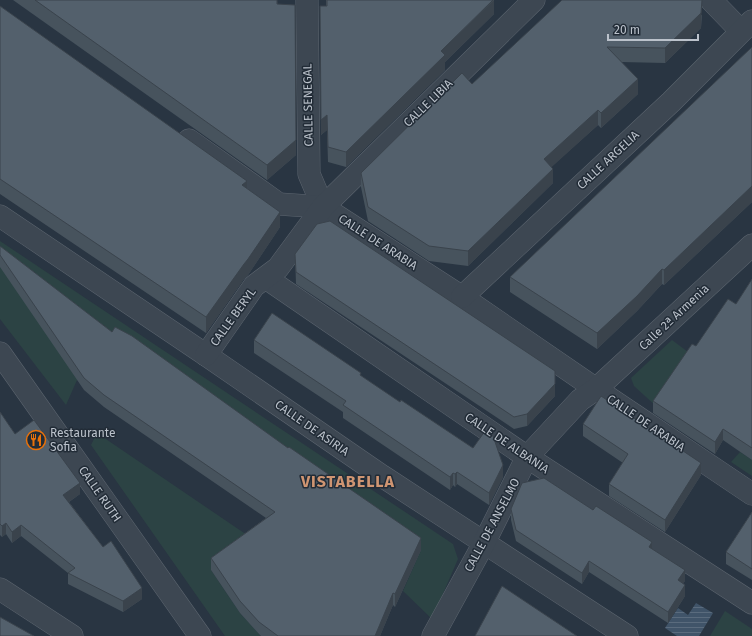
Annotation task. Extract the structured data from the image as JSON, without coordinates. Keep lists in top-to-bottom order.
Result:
{
  "streets": {
    "street": [
      "CALLE LIBIA",
      "CALLE SENEGAL",
      "CALLE ARGELIA",
      "CALLE DE ARABIA",
      "CALLE BERYL",
      "Calle 2ª Armenia",
      "CALLE DE ASIRIA",
      "CALLE DE ALBANIA",
      "CALLE RUTH",
      "CALLE DE ANSELMO"
    ]
  },
  "crossings": [
    ["CALLE LIBIA", "CALLE SENEGAL"],
    ["CALLE LIBIA", "CALLE DE ARABIA"],
    ["CALLE LIBIA", "CALLE BERYL"],
    ["CALLE SENEGAL", "CALLE DE ARABIA"],
    ["CALLE SENEGAL", "CALLE BERYL"],
    ["CALLE ARGELIA", "CALLE DE ARABIA"],
    ["CALLE DE ARABIA", "CALLE BERYL"],
    ["CALLE DE ARABIA", "Calle 2ª Armenia"],
    ["CALLE DE ARABIA", "CALLE DE ANSELMO"],
    ["CALLE BERYL", "CALLE DE ASIRIA"],
    ["CALLE BERYL", "CALLE DE ALBANIA"],
    ["Calle 2ª Armenia", "CALLE DE ANSELMO"],
    ["CALLE DE ASIRIA", "CALLE DE ANSELMO"],
    ["CALLE DE ALBANIA", "CALLE DE ANSELMO"]
  ],
  "districts": ["VISTABELLA"],
  "places": {
    "restaurant": ["Restaurante Sofia"]
  },
  "scale_bar": "20 m"
}
